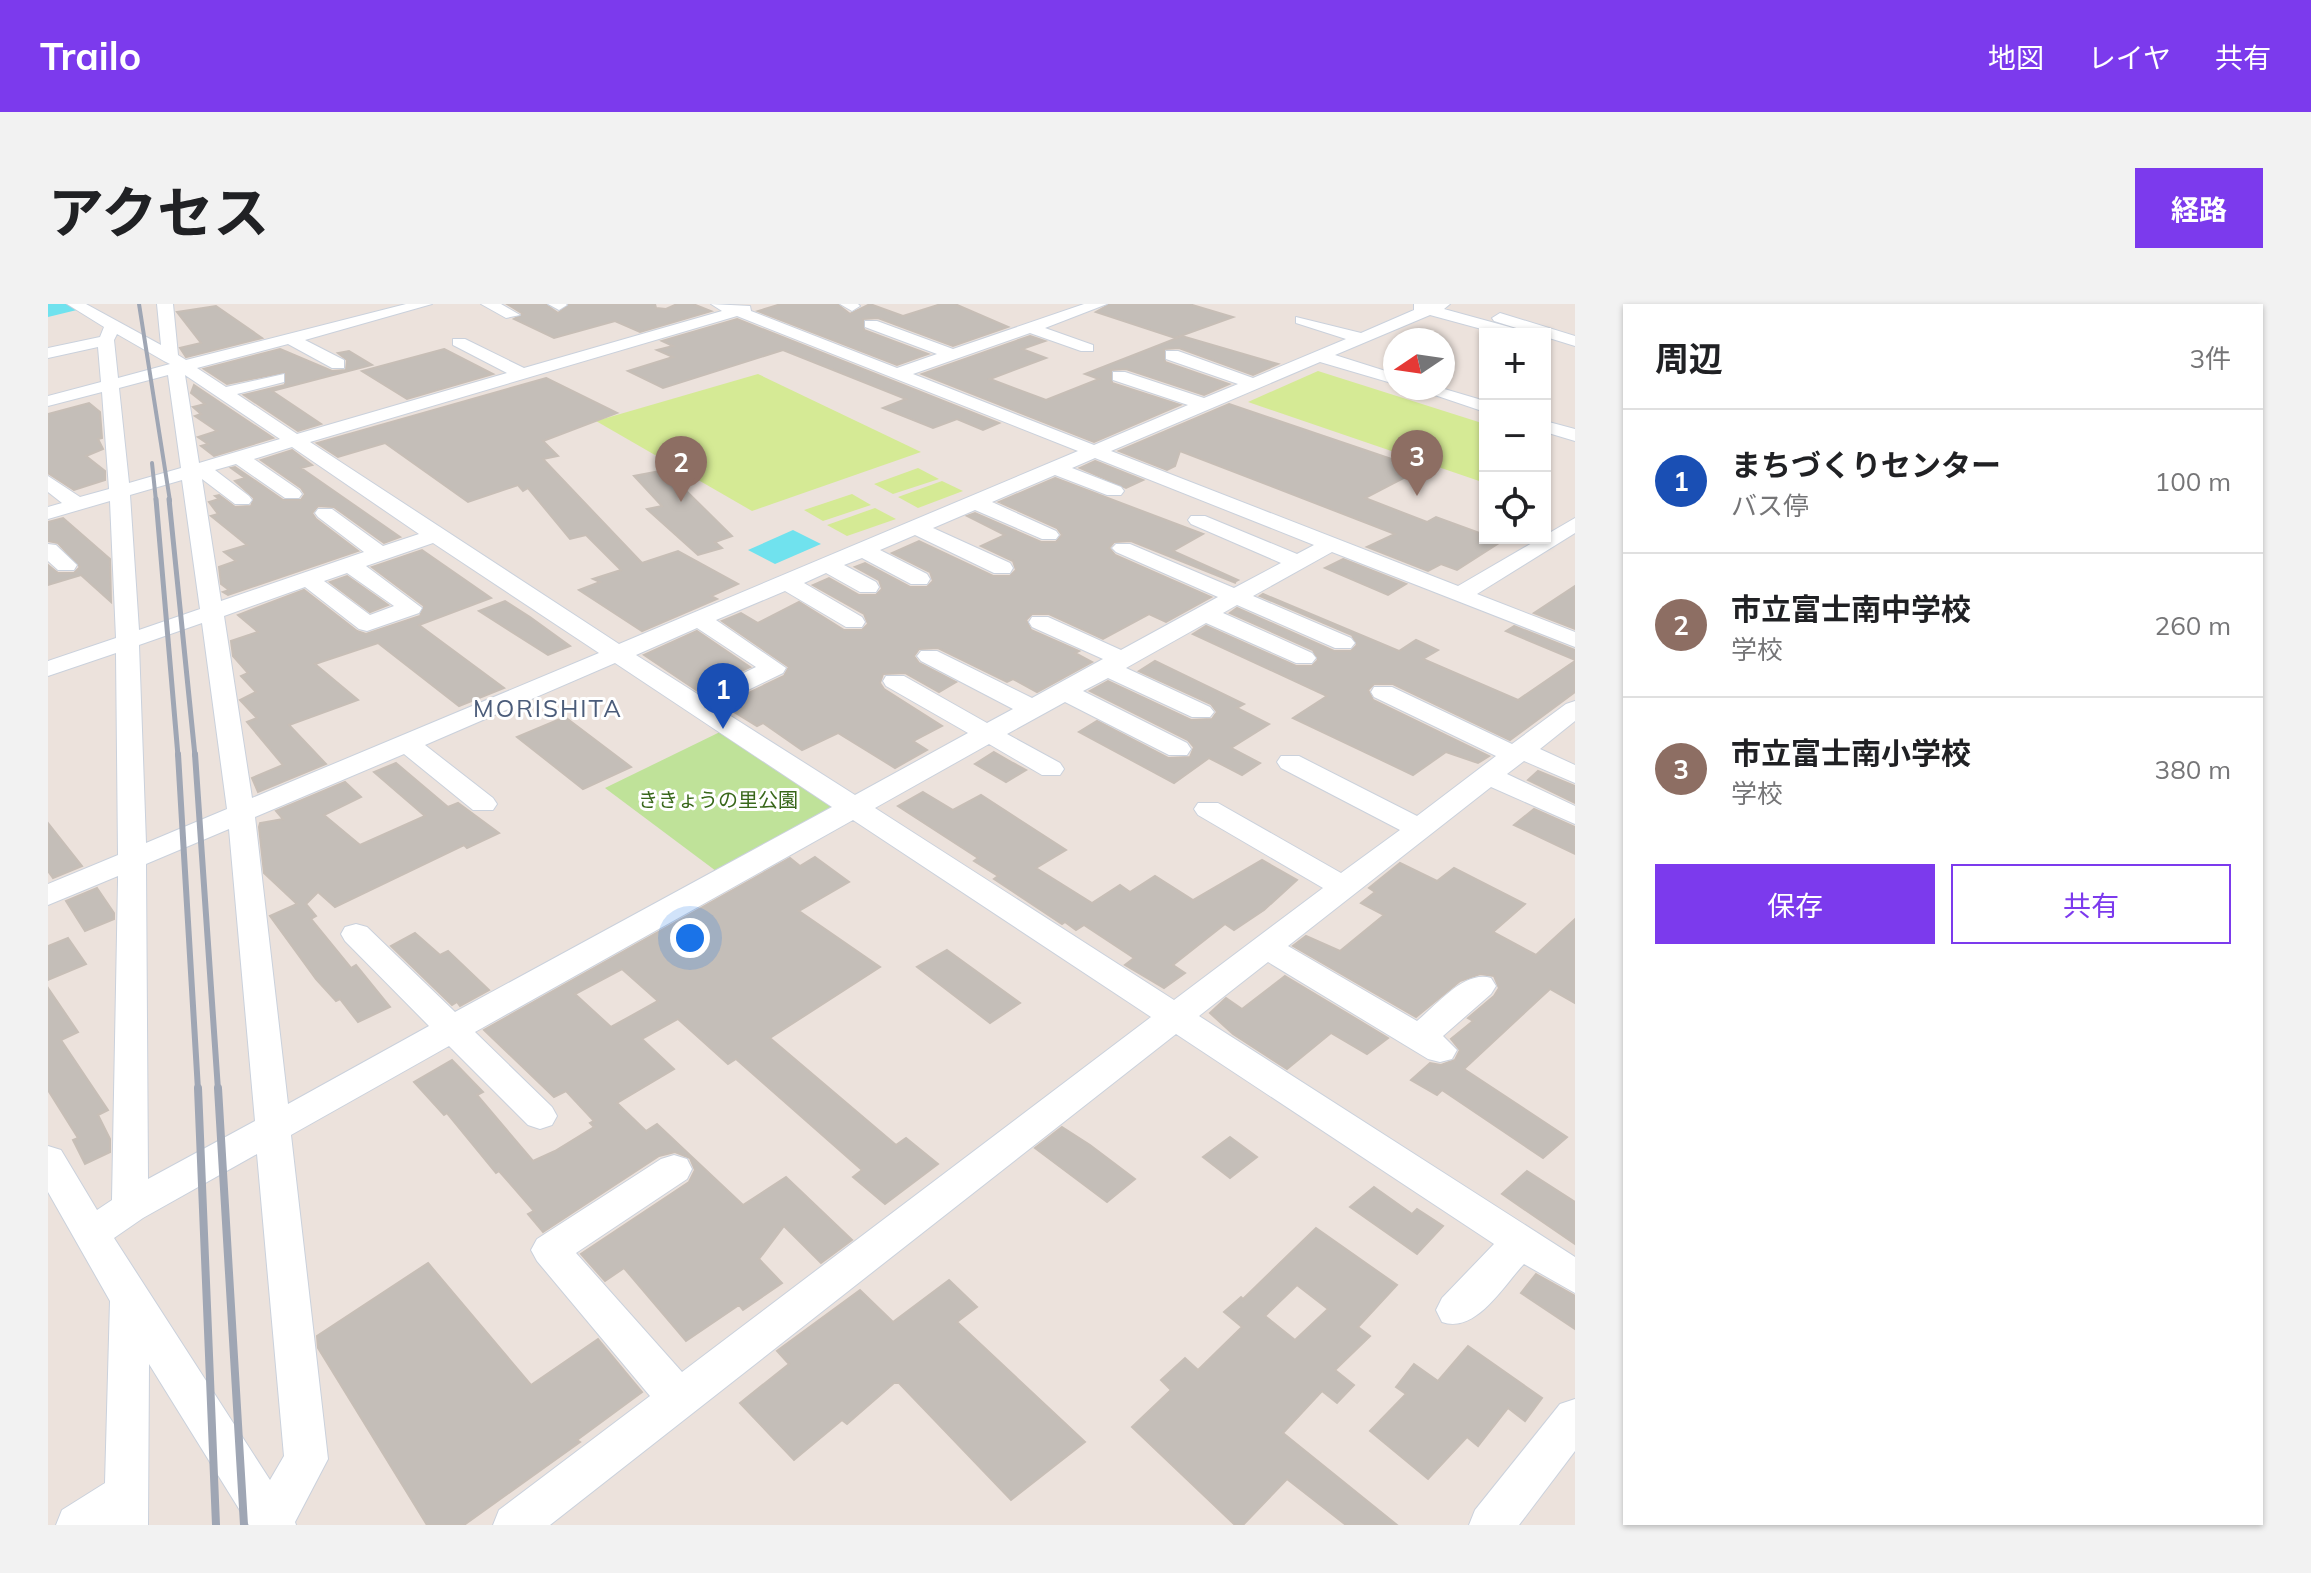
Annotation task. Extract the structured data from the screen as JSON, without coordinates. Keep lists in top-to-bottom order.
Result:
{
  "districts": ["MORISHITA"],
  "parks": ["ききょうの里公園"],
  "north": "left",
  "page": {
    "header": "Trailo",
    "nav": ["地図", "レイヤ", "共有"],
    "title": "アクセス",
    "buttons": [
      "経路",
      ["保存", "共有"]
    ],
    "heading": ["周辺", "3件"],
    "map_buttons": ["+", "−"],
    "list": [
      {
        "mark": "1",
        "name": "まちづくりセンター",
        "note": "バス停",
        "value": "100 m"
      },
      {
        "mark": "2",
        "name": "市立富士南中学校",
        "note": "学校",
        "value": "260 m"
      },
      {
        "mark": "3",
        "name": "市立富士南小学校",
        "note": "学校",
        "value": "380 m"
      }
    ],
    "pins": ["3", "2", "1"]
  }
}
